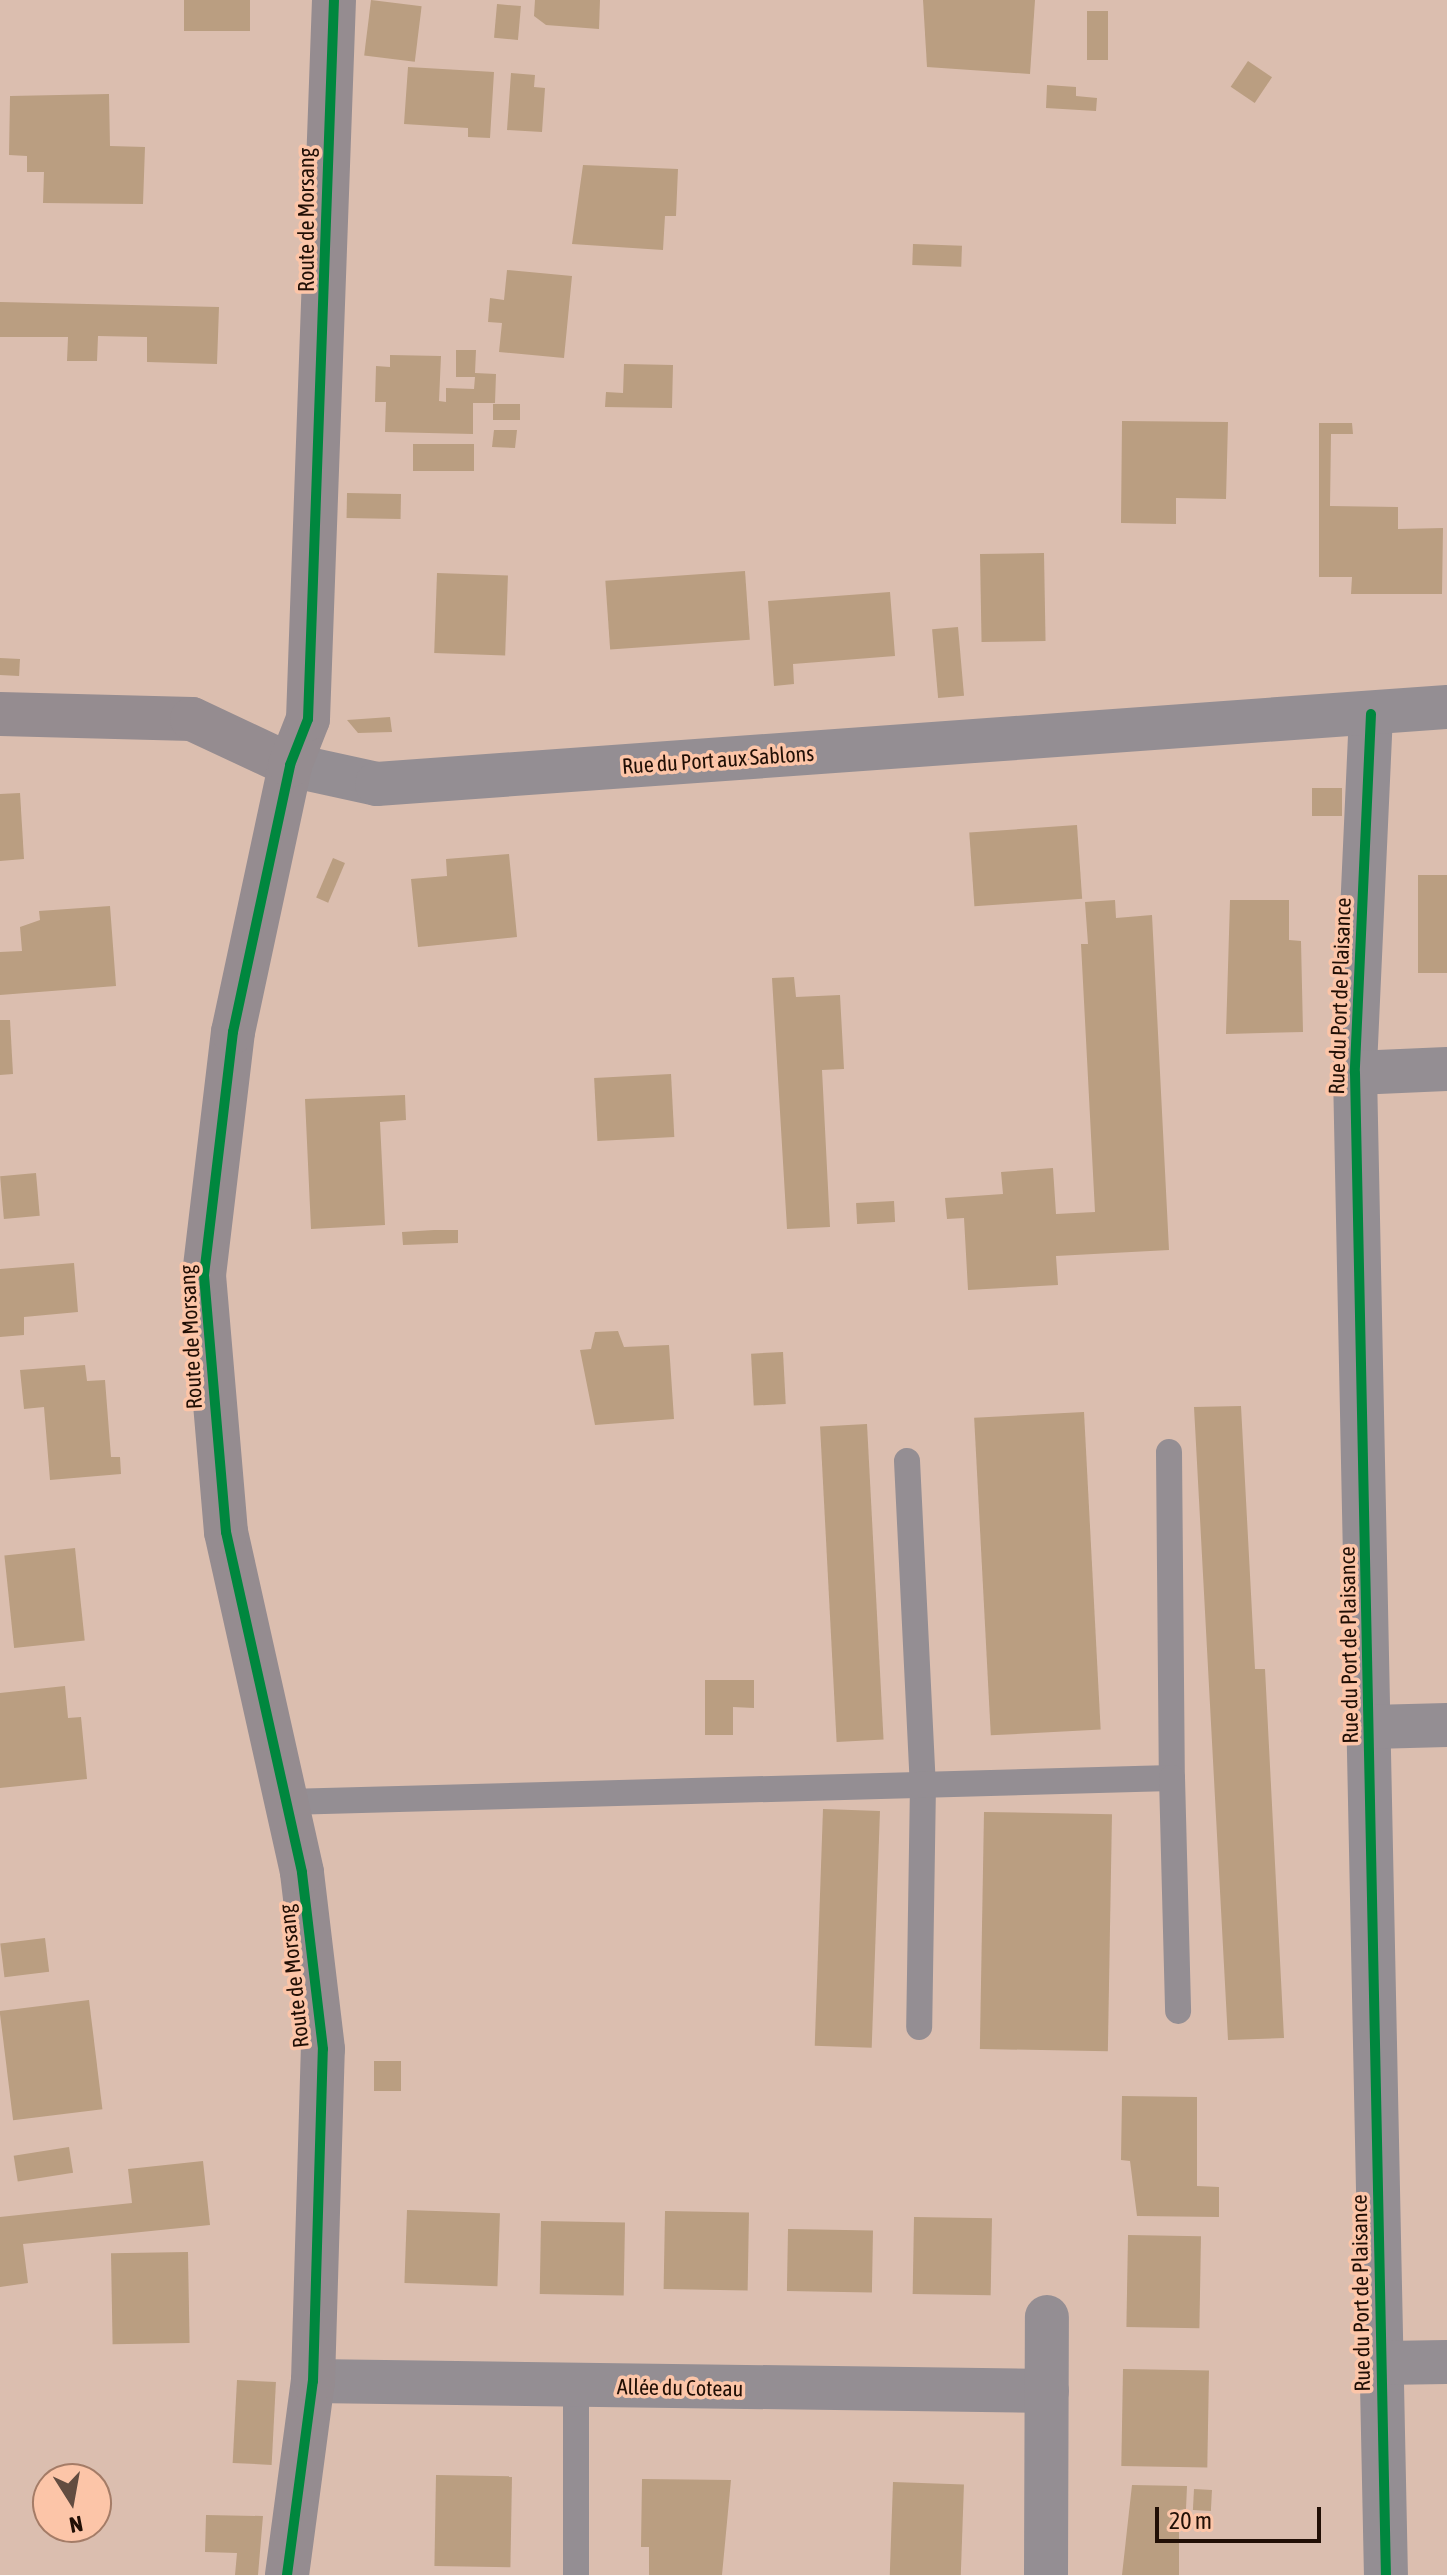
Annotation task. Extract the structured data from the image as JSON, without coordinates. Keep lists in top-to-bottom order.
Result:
{
  "streets": {
    "street": [
      "Route de Morsang",
      "Rue du Port aux Sablons",
      "Rue du Port de Plaisance",
      "Allée du Coteau"
    ]
  },
  "crossings": [
    ["Route de Morsang", "Rue du Port aux Sablons"],
    ["Route de Morsang", "Allée du Coteau"],
    ["Rue du Port aux Sablons", "Rue du Port de Plaisance"]
  ],
  "scale_bar": "20 m",
  "north": "bottom"
}
